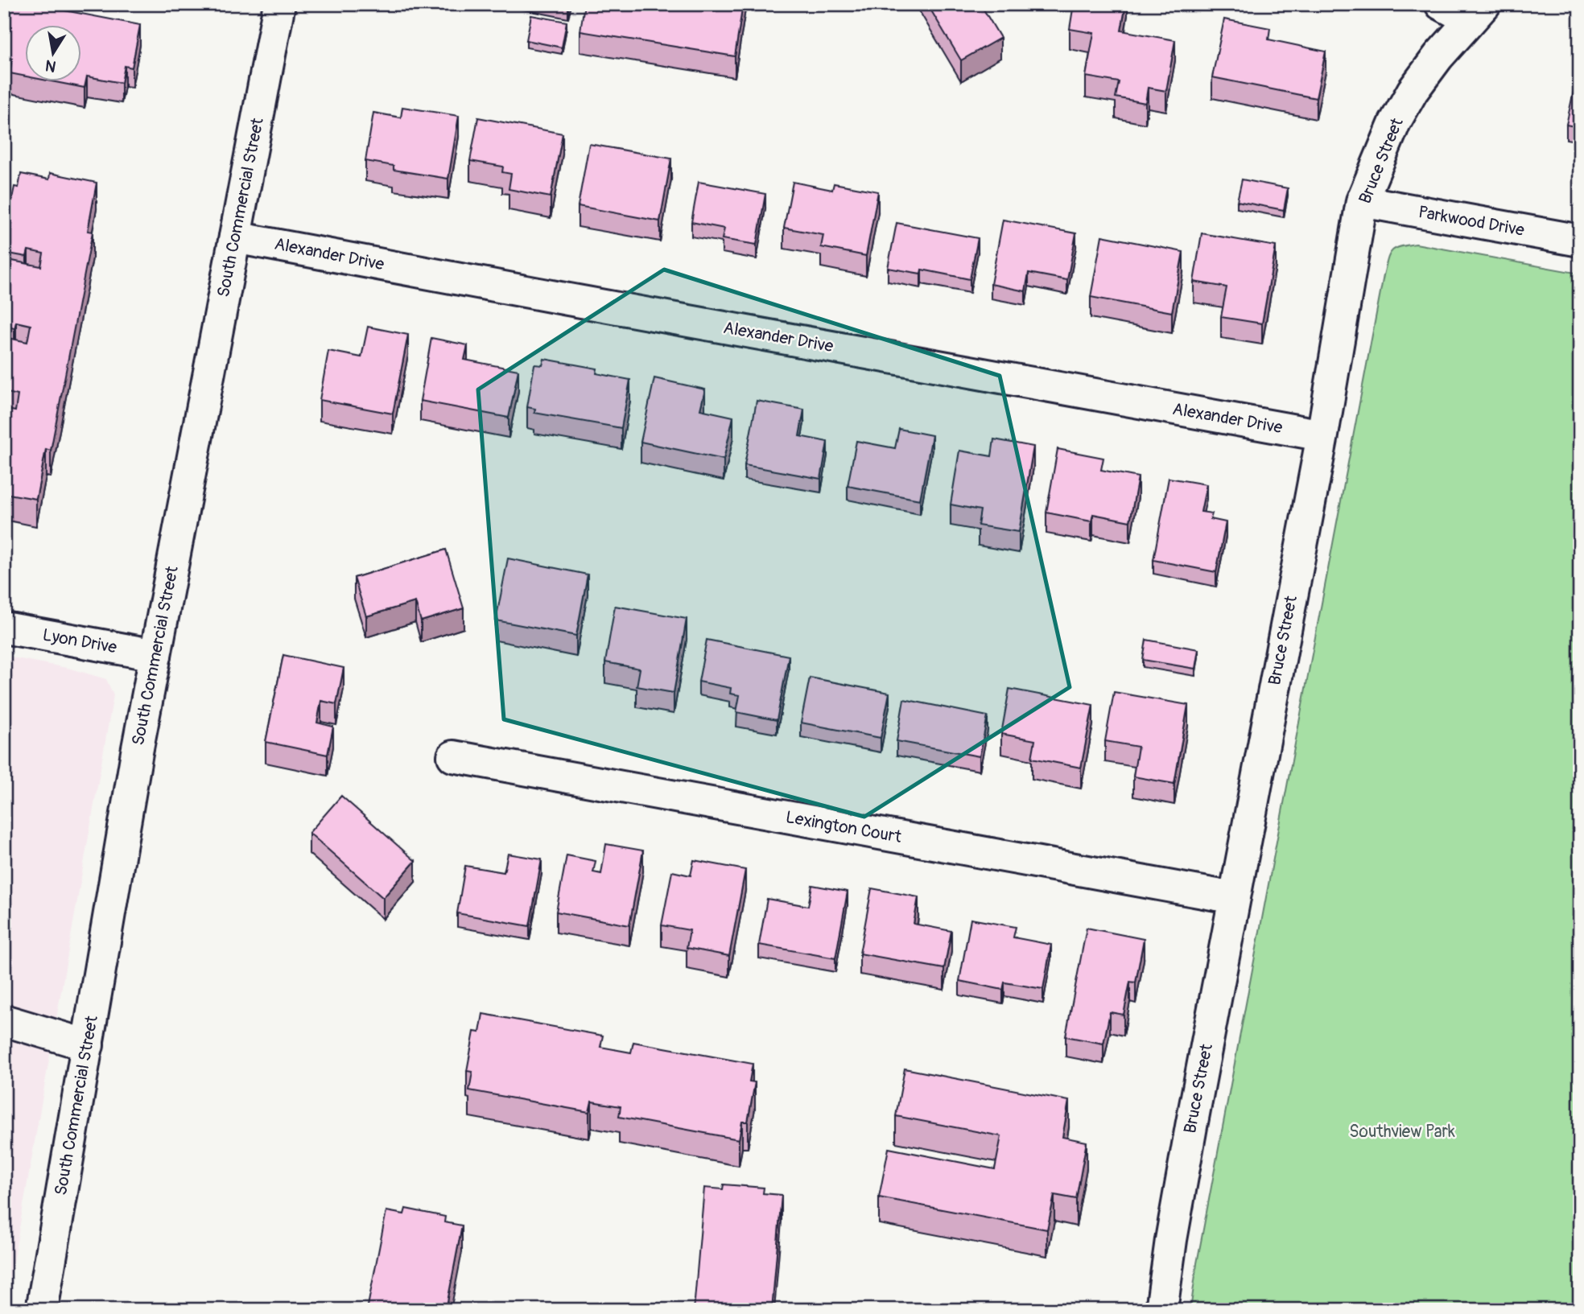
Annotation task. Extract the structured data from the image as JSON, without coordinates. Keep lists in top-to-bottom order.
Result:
{
  "streets": {
    "street": [
      "Bruce Street",
      "South Commercial Street",
      "Parkwood Drive",
      "Alexander Drive",
      "Lyon Drive",
      "Lexington Court"
    ]
  },
  "crossings": [
    ["Bruce Street", "Parkwood Drive"],
    ["Bruce Street", "Alexander Drive"],
    ["Bruce Street", "Lexington Court"],
    ["South Commercial Street", "Alexander Drive"],
    ["South Commercial Street", "Lyon Drive"]
  ],
  "parks": ["Southview Park"],
  "north": "bottom"
}
